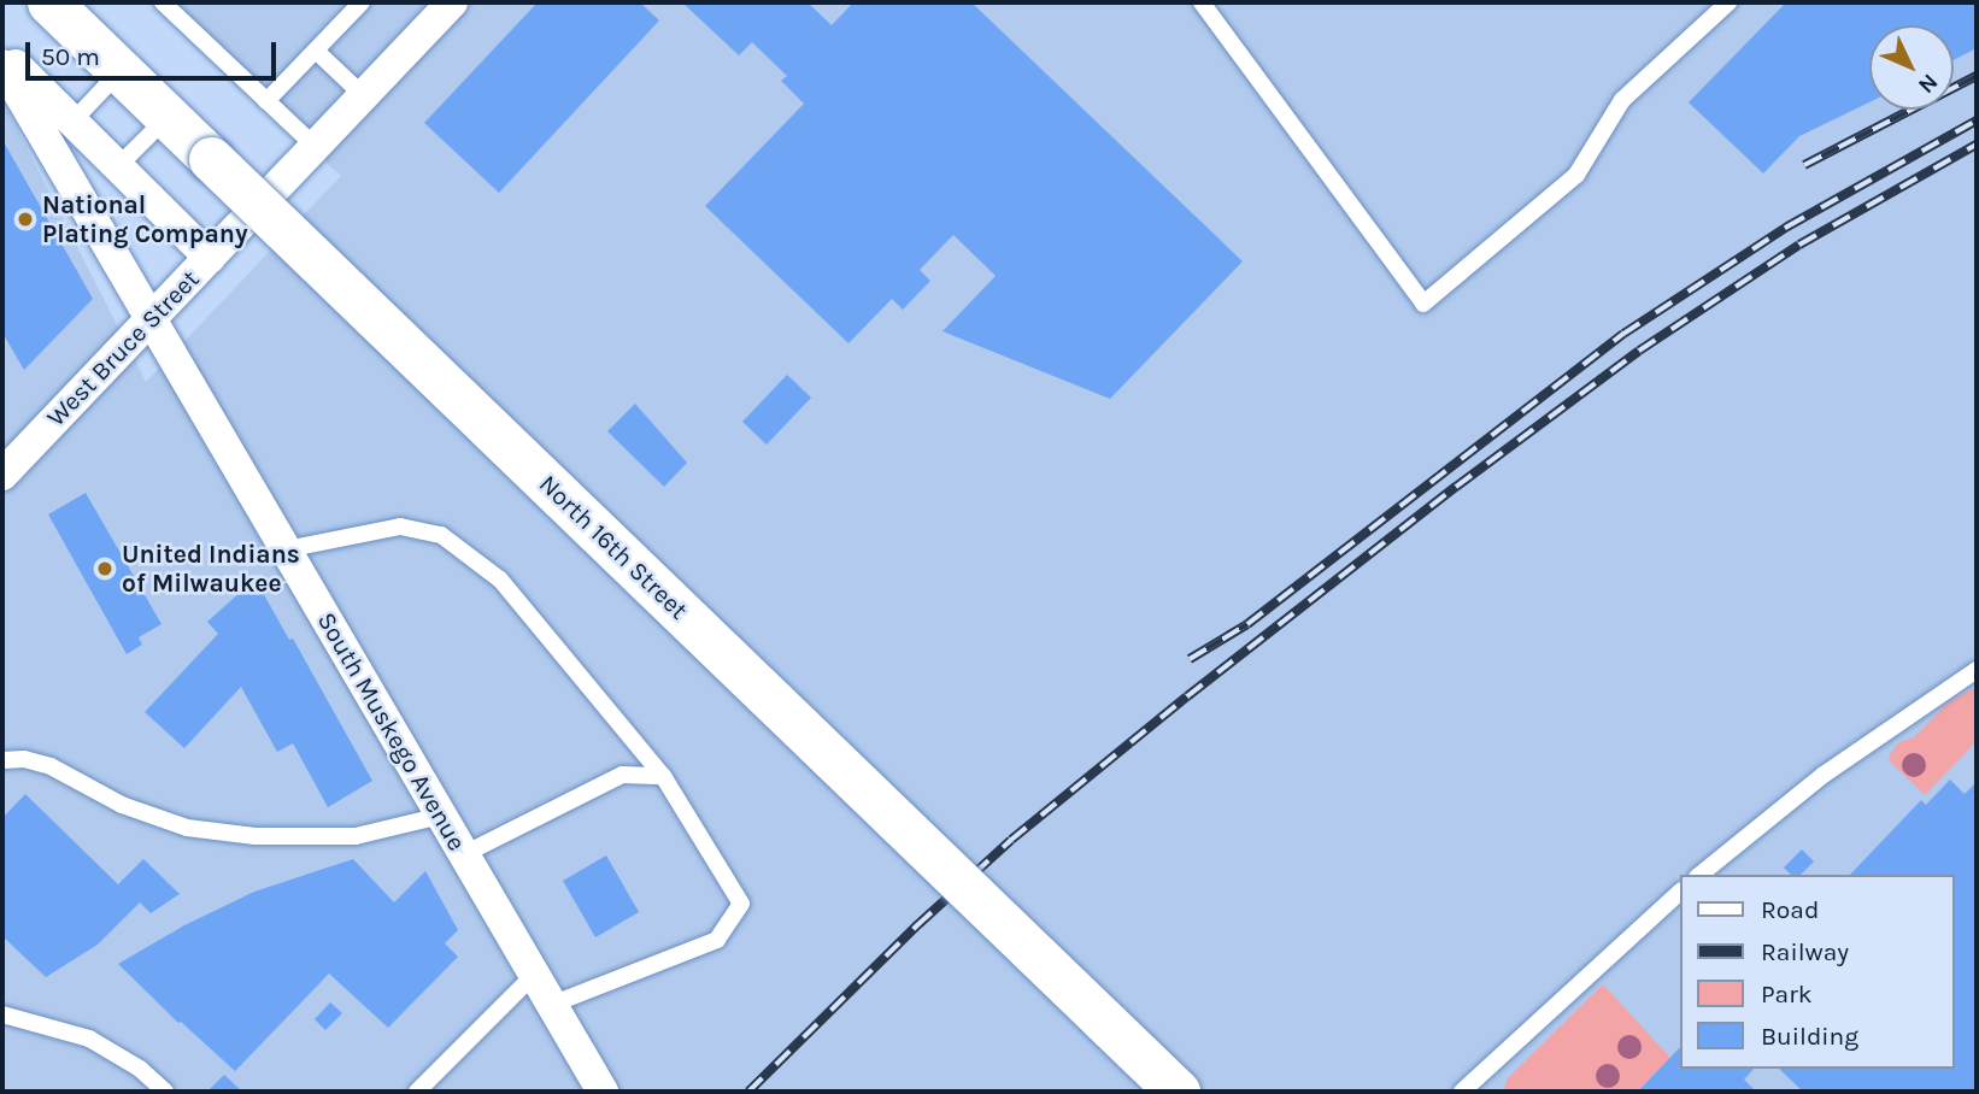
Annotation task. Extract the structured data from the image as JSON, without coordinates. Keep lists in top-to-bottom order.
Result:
{
  "streets": {
    "main road": ["North 16th Street"],
    "street": ["West Bruce Street", "South Muskego Avenue"]
  },
  "crossings": [
    ["West Bruce Street", "South Muskego Avenue"]
  ],
  "places": ["National Plating Company", "United Indians of Milwaukee"],
  "legend": [
    "Road",
    "Railway",
    "Park",
    "Building"
  ],
  "scale_bar": "50 m",
  "north": "bottom right"
}
